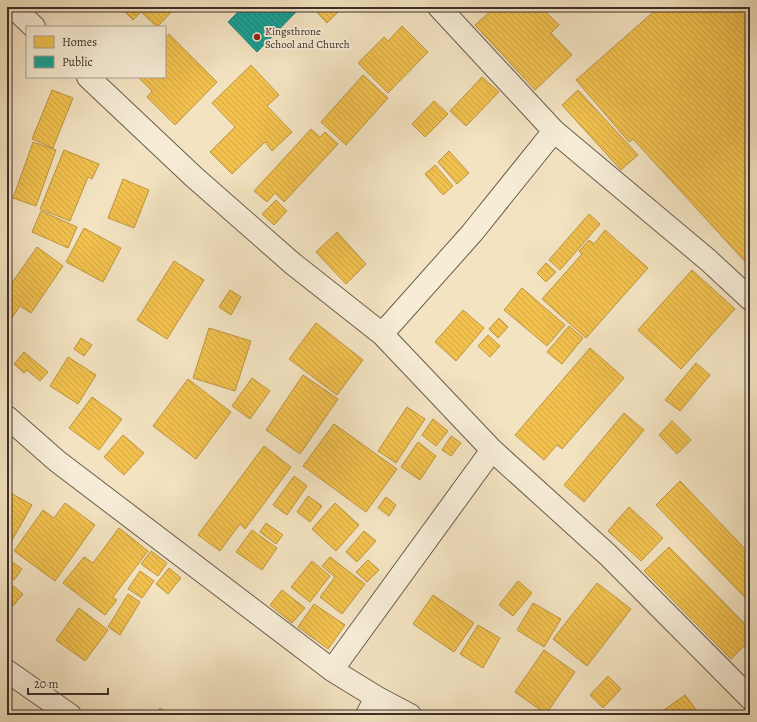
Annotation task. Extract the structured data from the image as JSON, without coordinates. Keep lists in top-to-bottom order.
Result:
{
  "places": ["Kingsthrone School and Church"],
  "legend": ["Homes", "Public"],
  "scale_bar": "20 m"
}
